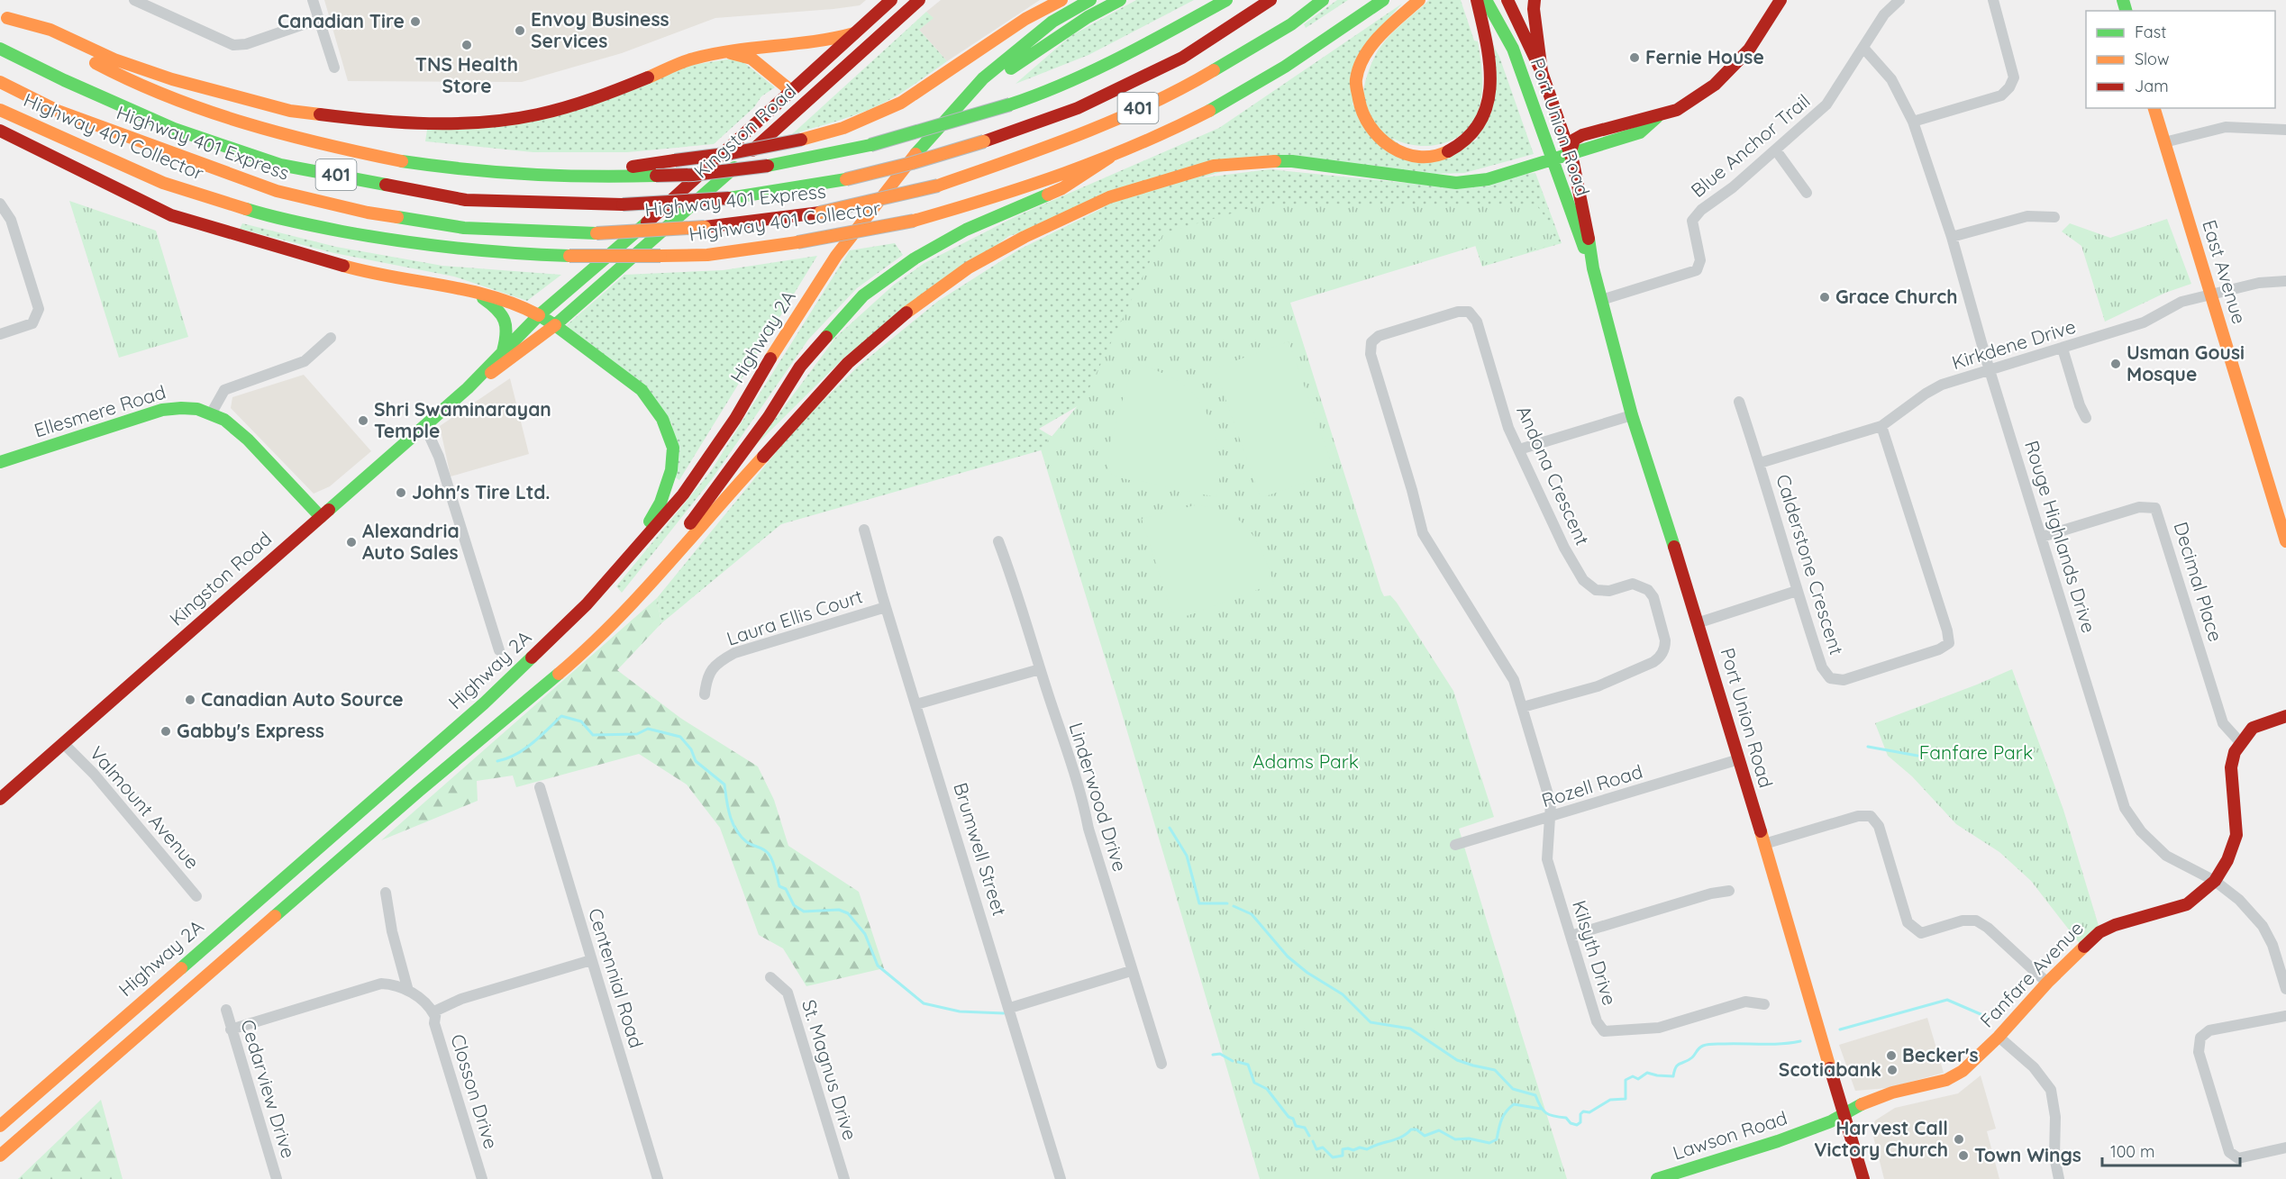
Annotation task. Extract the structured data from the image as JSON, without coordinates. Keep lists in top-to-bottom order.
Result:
{
  "streets": {
    "main road": [
      "401",
      "Port Union Road",
      "Kingston Road",
      "Highway 401 Collector",
      "Highway 401 Express",
      "East Avenue",
      "Highway 2A",
      "Ellesmere Road",
      "Fanfare Avenue",
      "Lawson Road"
    ],
    "street": [
      "Blue Anchor Trail",
      "Kirkdene Drive",
      "Andona Crescent",
      "Rouge Highlands Drive",
      "Calderstone Crescent",
      "Decimal Place",
      "Laura Ellis Court",
      "Rozell Road",
      "Linderwood Drive",
      "Valmount Avenue",
      "Brumwell Street",
      "Kilsyth Drive",
      "Centennial Road",
      "St. Magnus Drive",
      "Cedarview Drive",
      "Closson Drive"
    ]
  },
  "crossings": [
    ["Port Union Road", "Blue Anchor Trail"],
    ["Port Union Road", "Rozell Road"],
    ["Port Union Road", "Fanfare Avenue"],
    ["Port Union Road", "Lawson Road"],
    ["Kingston Road", "Ellesmere Road"],
    ["Kingston Road", "Valmount Avenue"],
    ["Blue Anchor Trail", "Rouge Highlands Drive"],
    ["East Avenue", "Kirkdene Drive"],
    ["Kirkdene Drive", "Rouge Highlands Drive"],
    ["Kirkdene Drive", "Calderstone Crescent"],
    ["Andona Crescent", "Rozell Road"],
    ["Andona Crescent", "Kilsyth Drive"],
    ["Rouge Highlands Drive", "Decimal Place"],
    ["Rouge Highlands Drive", "Fanfare Avenue"],
    ["Decimal Place", "Fanfare Avenue"],
    ["Laura Ellis Court", "Brumwell Street"],
    ["Rozell Road", "Kilsyth Drive"],
    ["Fanfare Avenue", "Lawson Road"]
  ],
  "parks": ["Fanfare Park", "Adams Park"],
  "places": [
    "Canadian Tire",
    "Envoy Business Services",
    "TNS Health Store",
    "Fernie House",
    "Grace Church",
    "Usman Gousi Mosque",
    "Shri Swaminarayan Temple",
    "John's Tire Ltd.",
    "Alexandria Auto Sales",
    "Canadian Auto Source",
    "Gabby's Express",
    "Becker's",
    "Scotiabank",
    "Harvest Call Victory Church",
    "Town Wings"
  ],
  "legend": ["Fast", "Slow", "Jam"],
  "scale_bar": "100 m"
}
